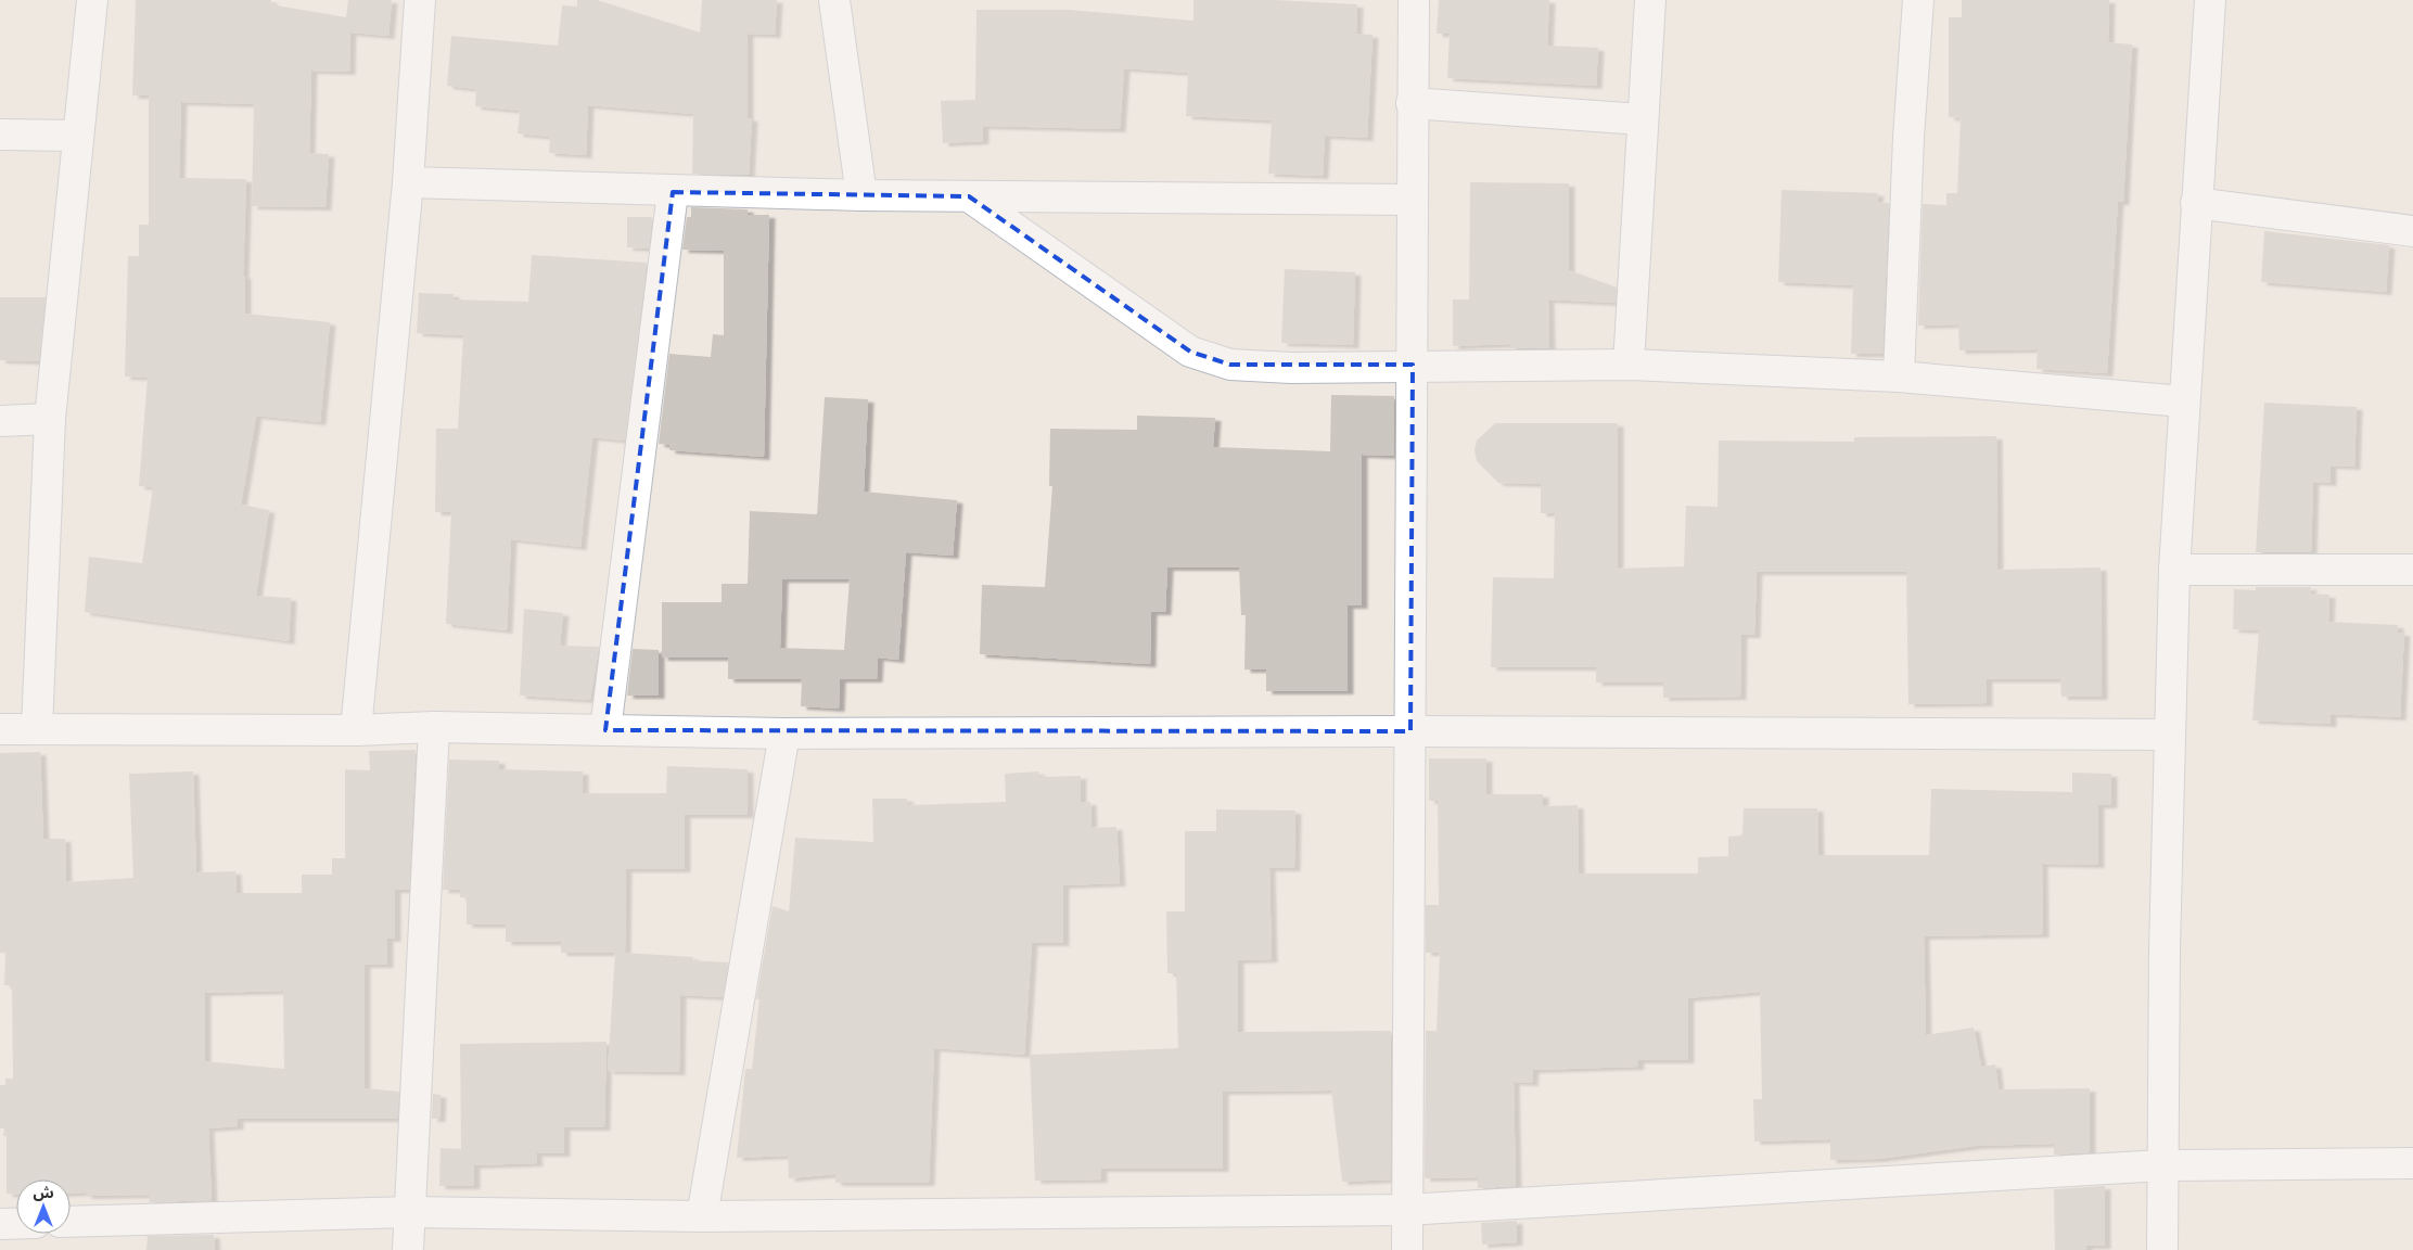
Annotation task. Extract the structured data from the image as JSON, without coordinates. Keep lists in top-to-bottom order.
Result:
{
  "north": "top"
}
